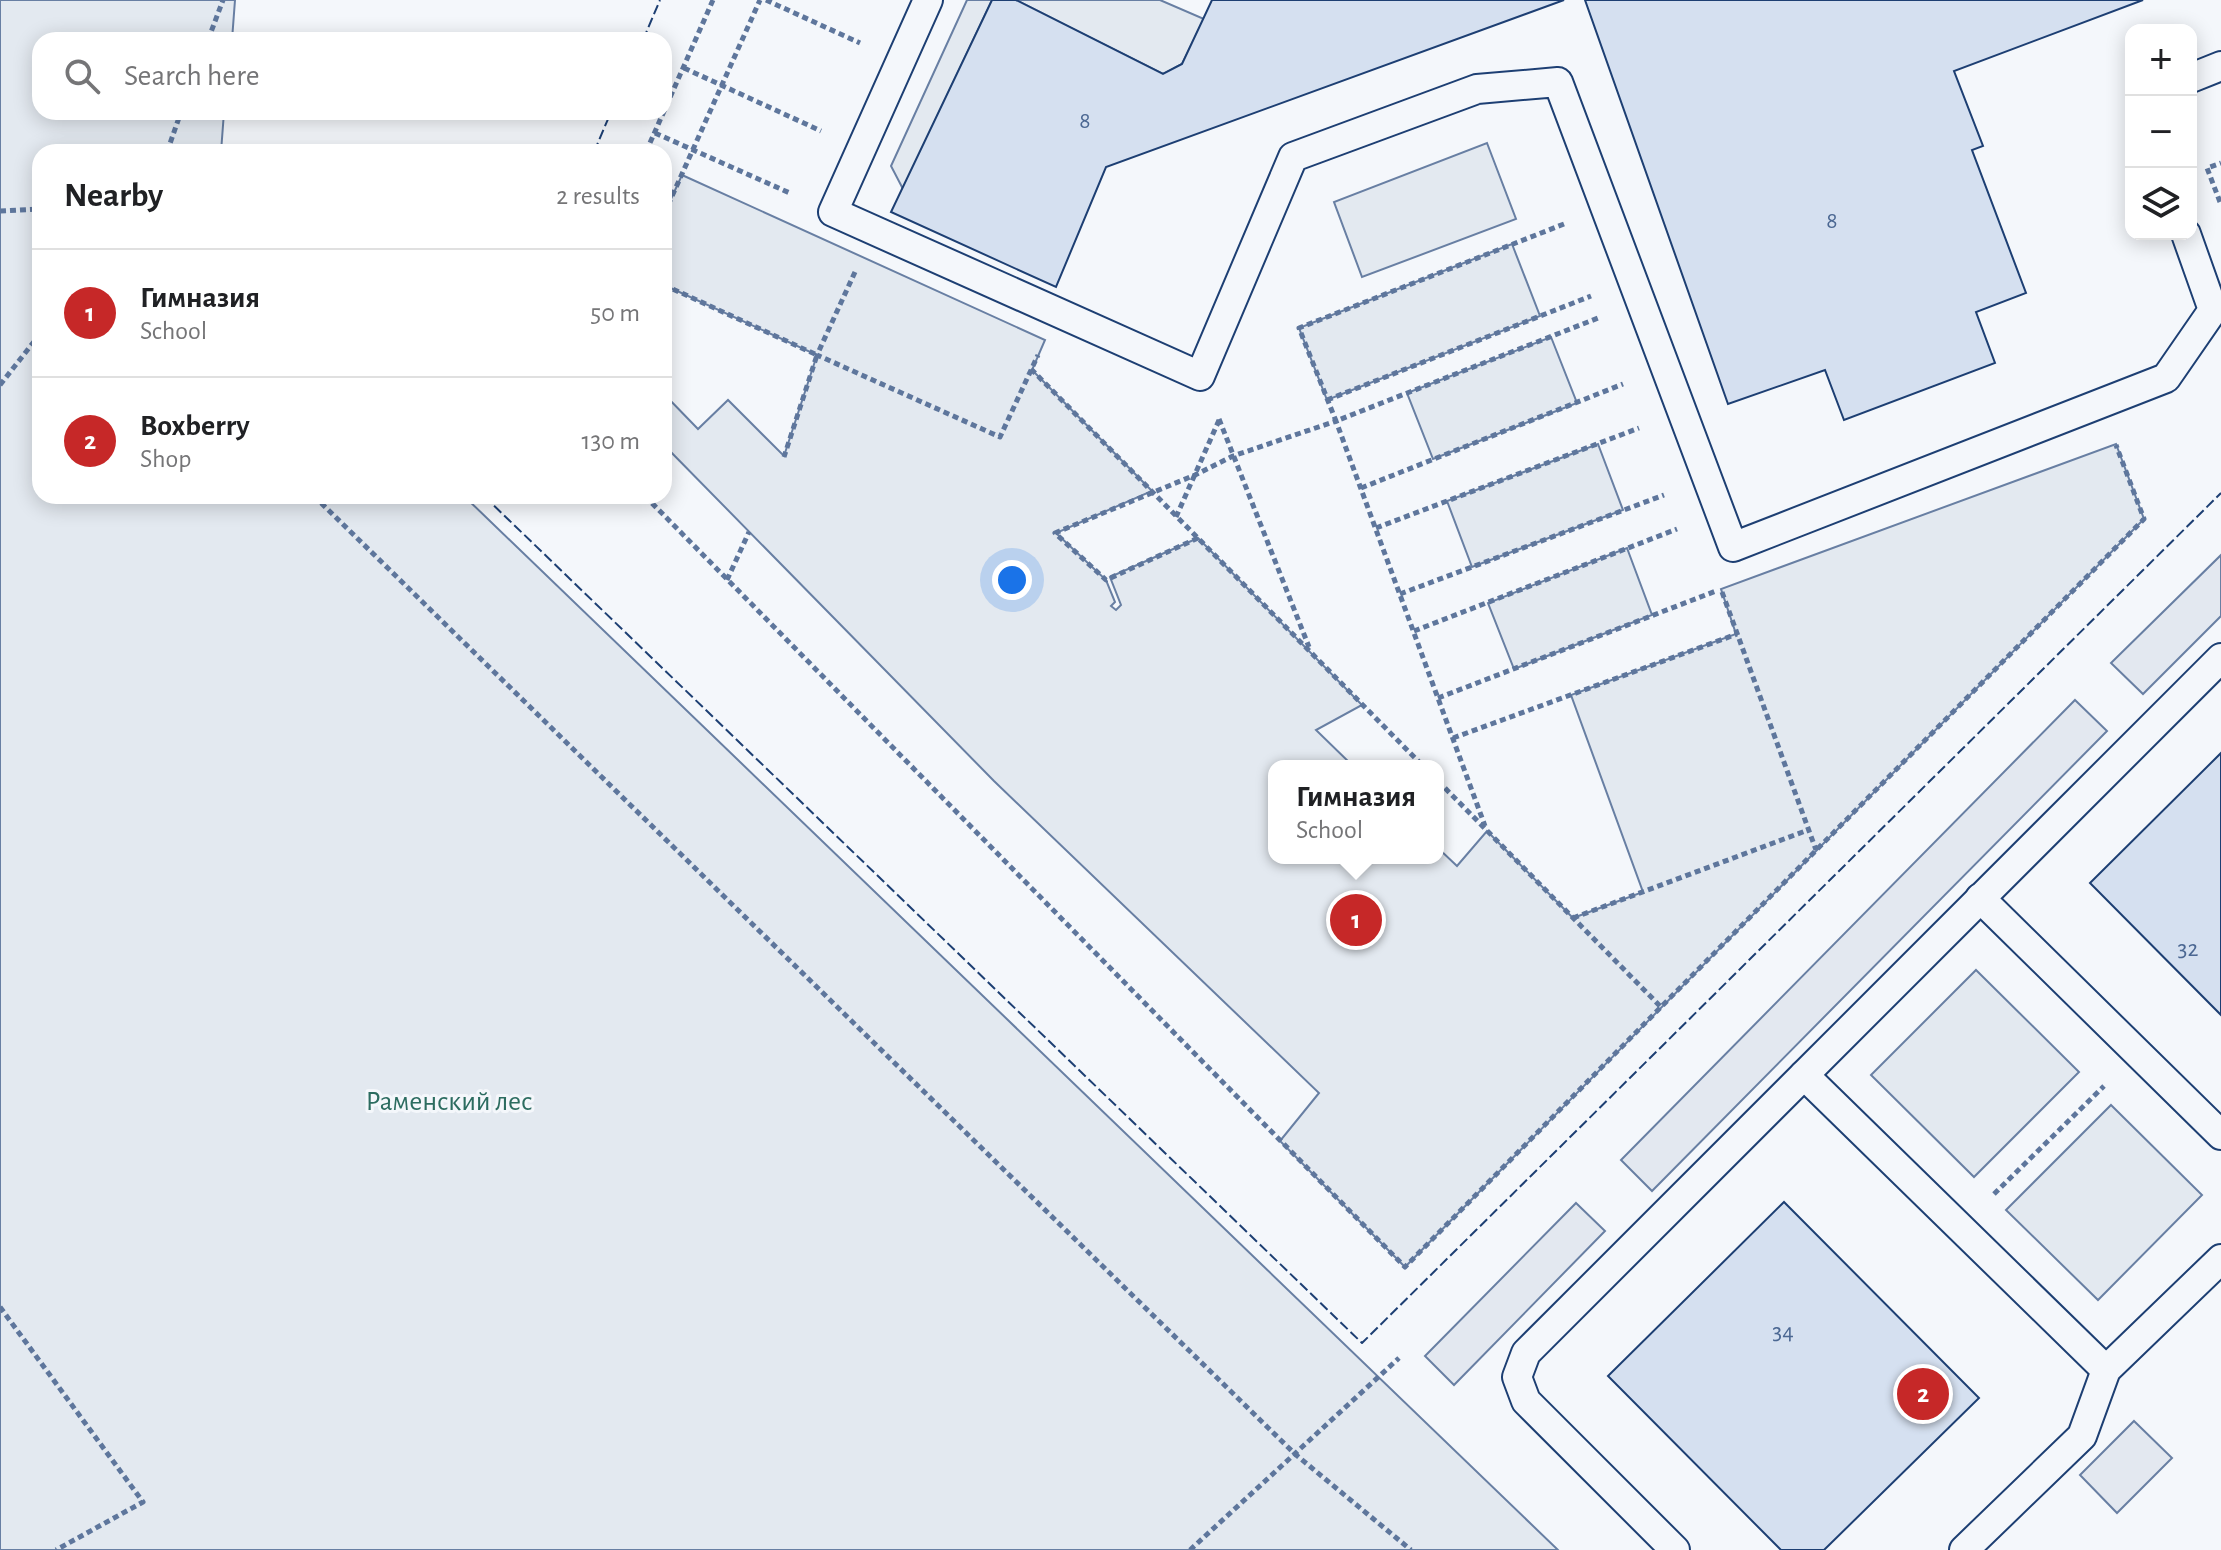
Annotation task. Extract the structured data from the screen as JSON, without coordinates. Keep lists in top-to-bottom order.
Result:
{
  "parks": ["Раменский лес"],
  "house_numbers": [
    "8",
    "8",
    "32",
    "34"
  ],
  "page": {
    "map_buttons": ["+", "−"],
    "search": "Search here",
    "heading": ["Nearby", "2 results"],
    "list": [
      {
        "mark": "1",
        "name": "Гимназия",
        "note": "School",
        "value": "50 m"
      },
      {
        "mark": "2",
        "name": "Boxberry",
        "note": "Shop",
        "value": "130 m"
      }
    ],
    "popup": ["Гимназия", "School"],
    "pins": ["1", "2"]
  }
}
